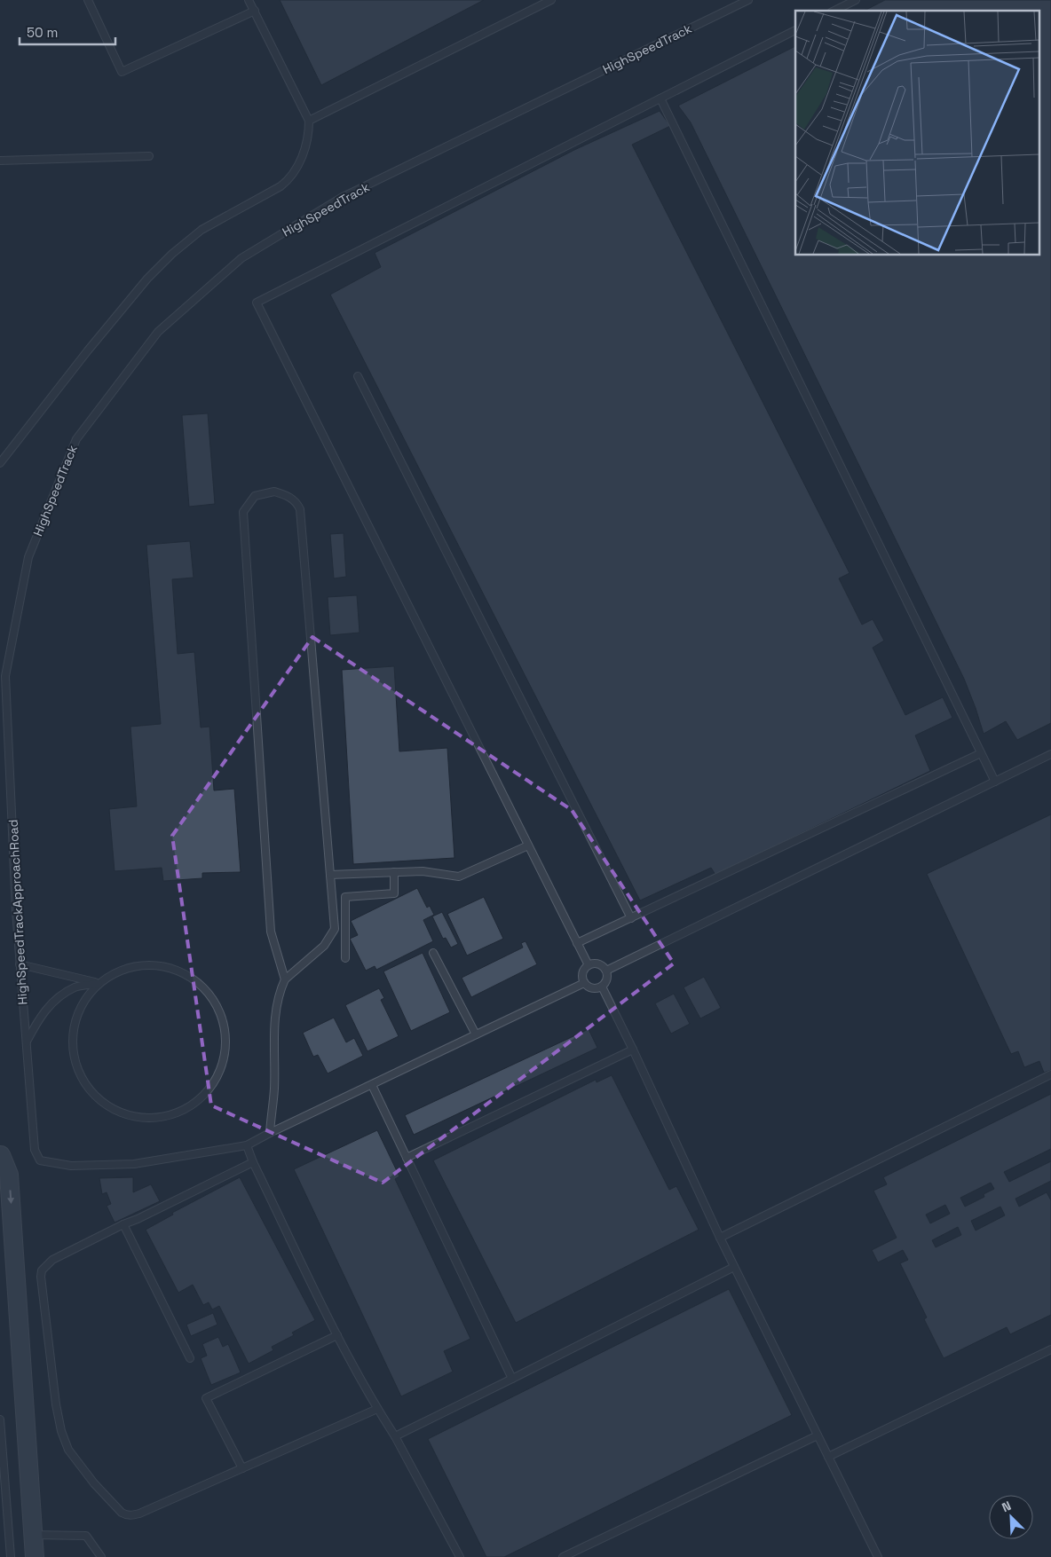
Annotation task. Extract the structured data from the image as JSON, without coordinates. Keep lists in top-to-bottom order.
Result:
{
  "streets": {
    "lane": ["HighSpeedTrack", "HighSpeedTrackApproachRoad"]
  },
  "crossings": [
    ["HighSpeedTrack", "HighSpeedTrackApproachRoad"]
  ],
  "scale_bar": "50 m",
  "north": "top left"
}
